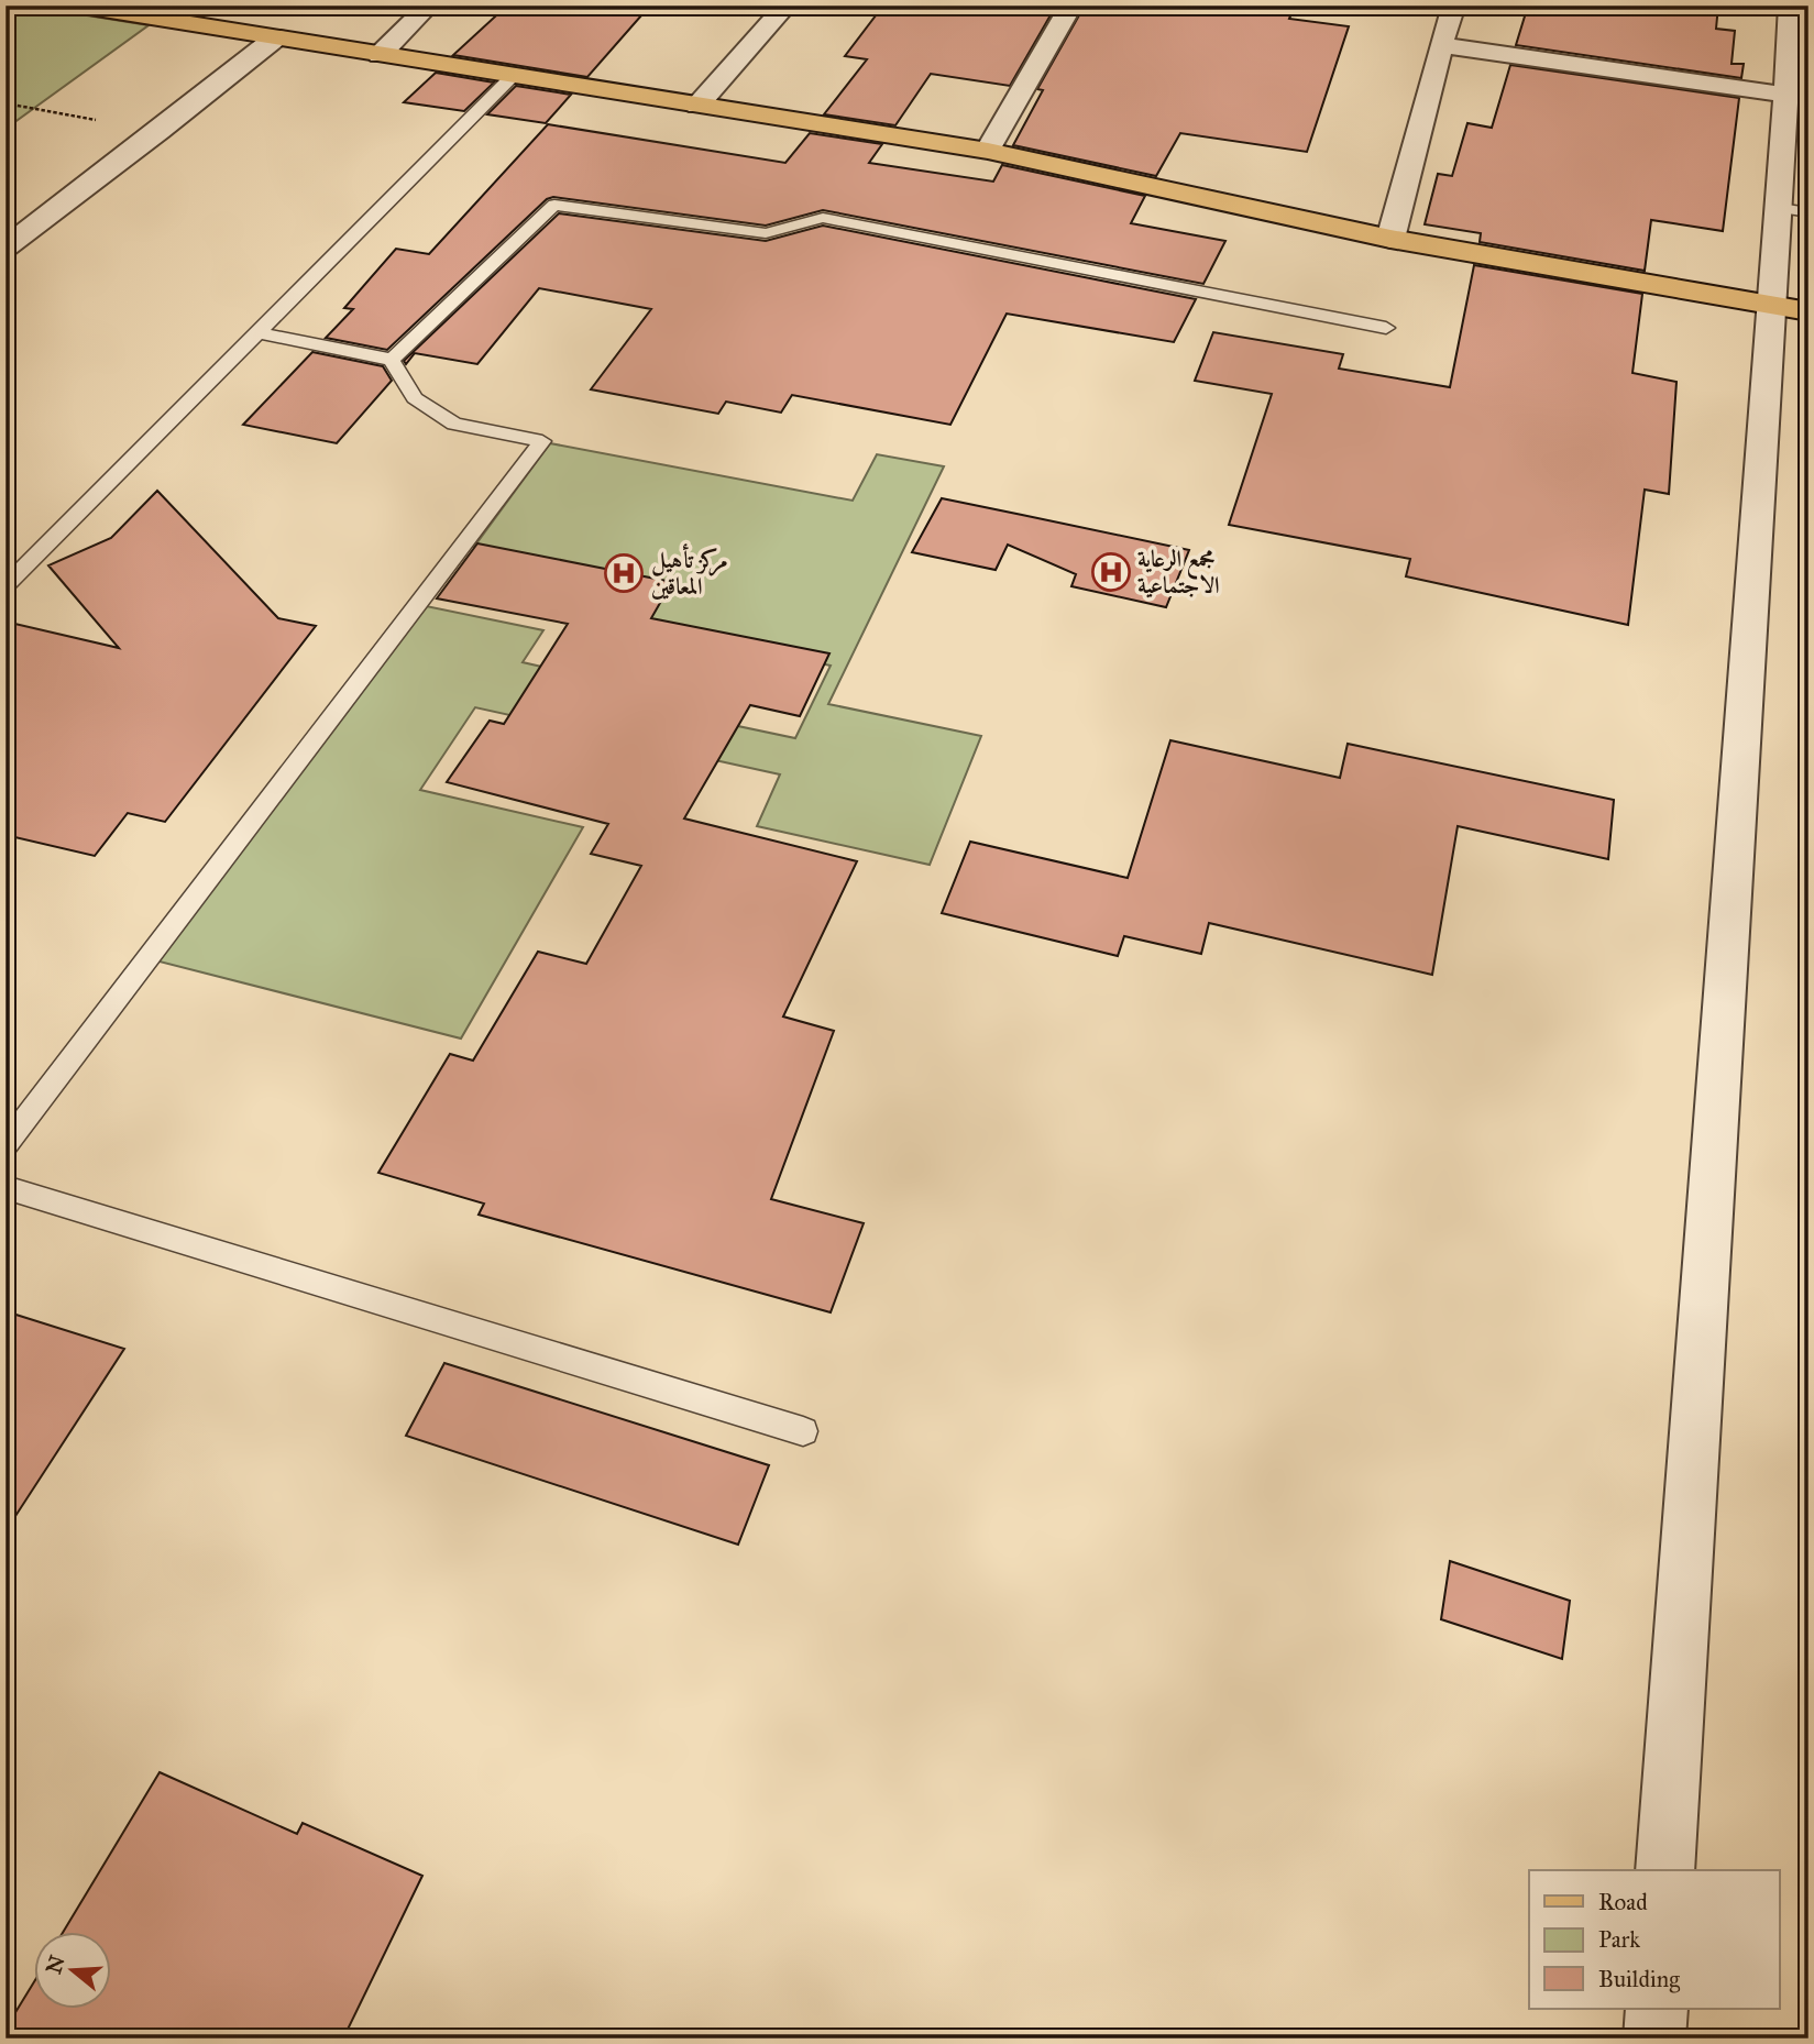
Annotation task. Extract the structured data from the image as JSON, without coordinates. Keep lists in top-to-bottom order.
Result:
{
  "places": {
    "hospital": ["مجمع الرعاية الاجتماعية", "مركز تأهيل المعاقين"]
  },
  "legend": ["Road", "Park", "Building"],
  "north": "left"
}
